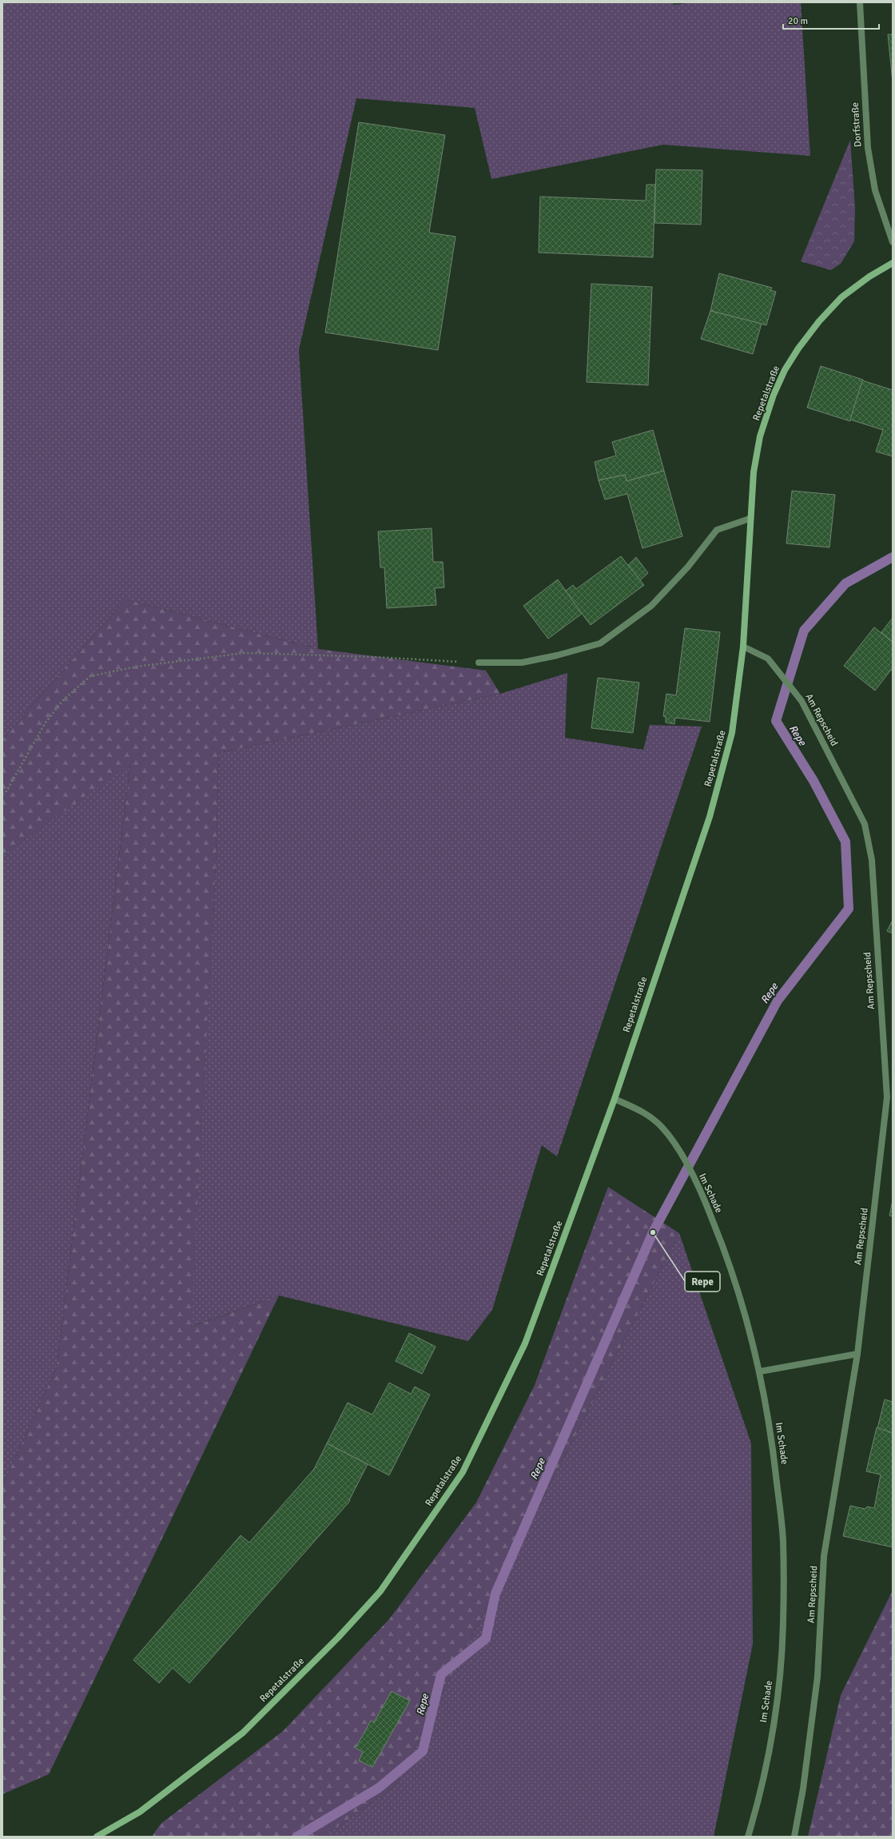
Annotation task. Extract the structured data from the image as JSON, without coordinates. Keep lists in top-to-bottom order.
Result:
{
  "streets": {
    "main road": ["Repetalstraße"],
    "street": ["Dorfstraße", "Am Repscheid", "Im Schade"]
  },
  "crossings": [
    ["Repetalstraße", "Am Repscheid"],
    ["Repetalstraße", "Im Schade"]
  ],
  "water": ["Repe"],
  "places": ["Repe"],
  "scale_bar": "20 m"
}
